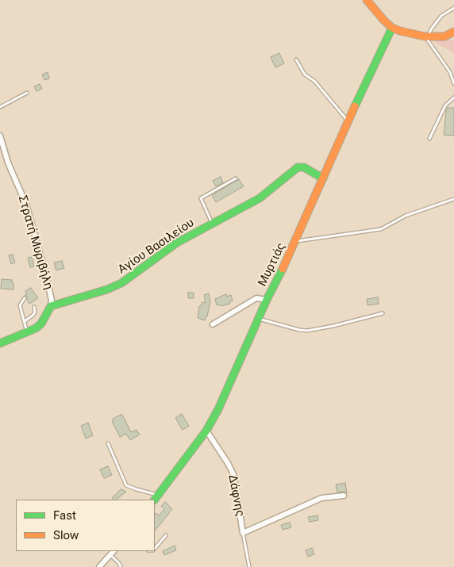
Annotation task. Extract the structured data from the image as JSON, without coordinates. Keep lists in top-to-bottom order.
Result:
{
  "streets": {
    "street": [
      "Στρατή Μυριβήλη",
      "Αγίου Βασιλείου",
      "Μυρτιάς",
      "Δάφνης"
    ]
  },
  "crossings": [
    ["Στρατή Μυριβήλη", "Αγίου Βασιλείου"],
    ["Αγίου Βασιλείου", "Μυρτιάς"],
    ["Μυρτιάς", "Δάφνης"]
  ],
  "legend": ["Fast", "Slow"]
}
